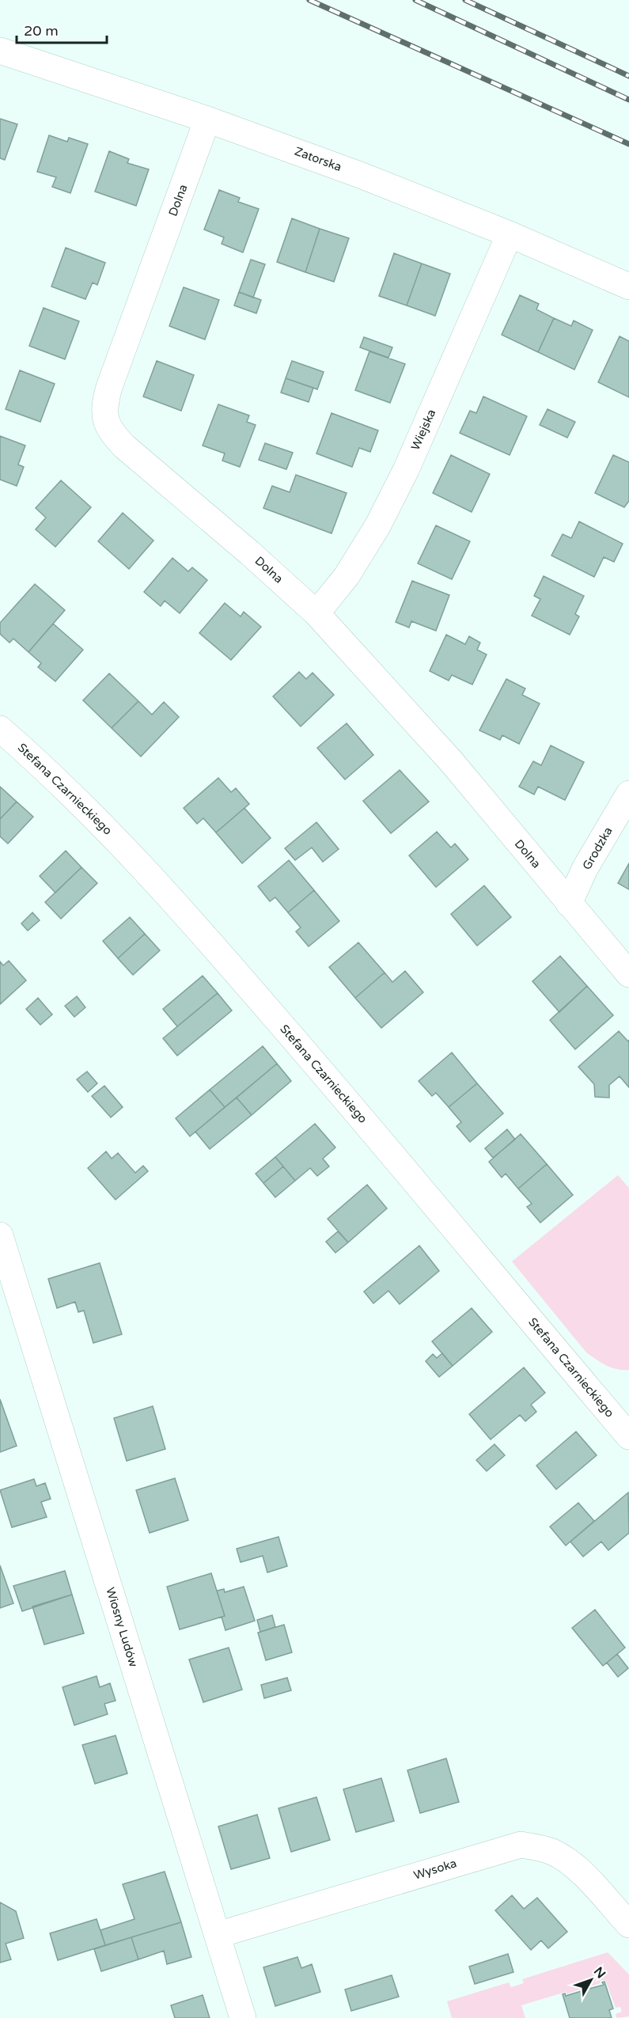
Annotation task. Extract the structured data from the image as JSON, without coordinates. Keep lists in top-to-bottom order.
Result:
{
  "streets": {
    "street": [
      "Zatorska",
      "Dolna",
      "Wiejska",
      "Stefana Czarnieckiego",
      "Grodzka",
      "Wiosny Ludów",
      "Wysoka"
    ]
  },
  "crossings": [
    ["Zatorska", "Dolna"],
    ["Zatorska", "Wiejska"],
    ["Dolna", "Wiejska"],
    ["Dolna", "Grodzka"],
    ["Wiosny Ludów", "Wysoka"]
  ],
  "scale_bar": "20 m",
  "north": "top right"
}
